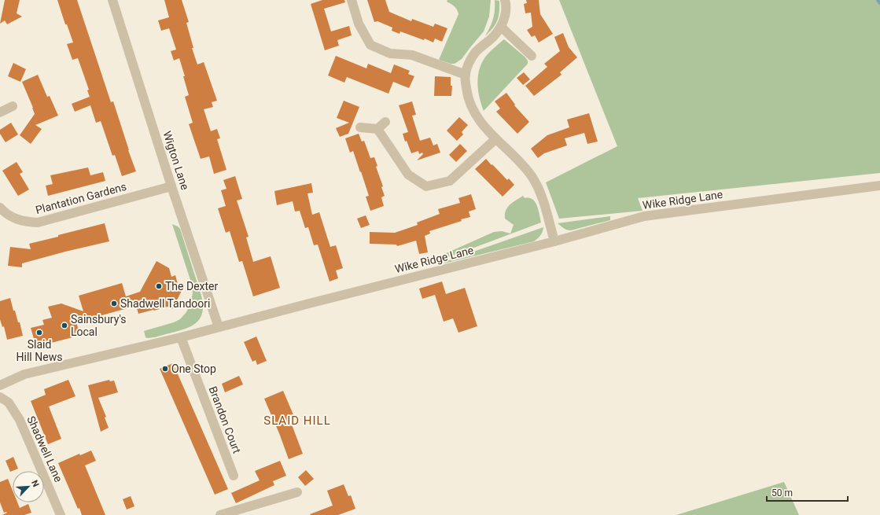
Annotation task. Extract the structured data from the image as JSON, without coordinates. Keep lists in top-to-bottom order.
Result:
{
  "streets": {
    "street": [
      "Wigton Lane",
      "Plantation Gardens",
      "Wike Ridge Lane",
      "Brandon Court",
      "Shadwell Lane"
    ]
  },
  "crossings": [
    ["Wigton Lane", "Plantation Gardens"],
    ["Wigton Lane", "Wike Ridge Lane"],
    ["Wike Ridge Lane", "Brandon Court"]
  ],
  "districts": ["SLAID HILL"],
  "places": [
    "The Dexter",
    "Shadwell Tandoori",
    "Sainsbury's Local",
    "Slaid Hill News",
    "One Stop"
  ],
  "scale_bar": "50 m",
  "north": "top right"
}
